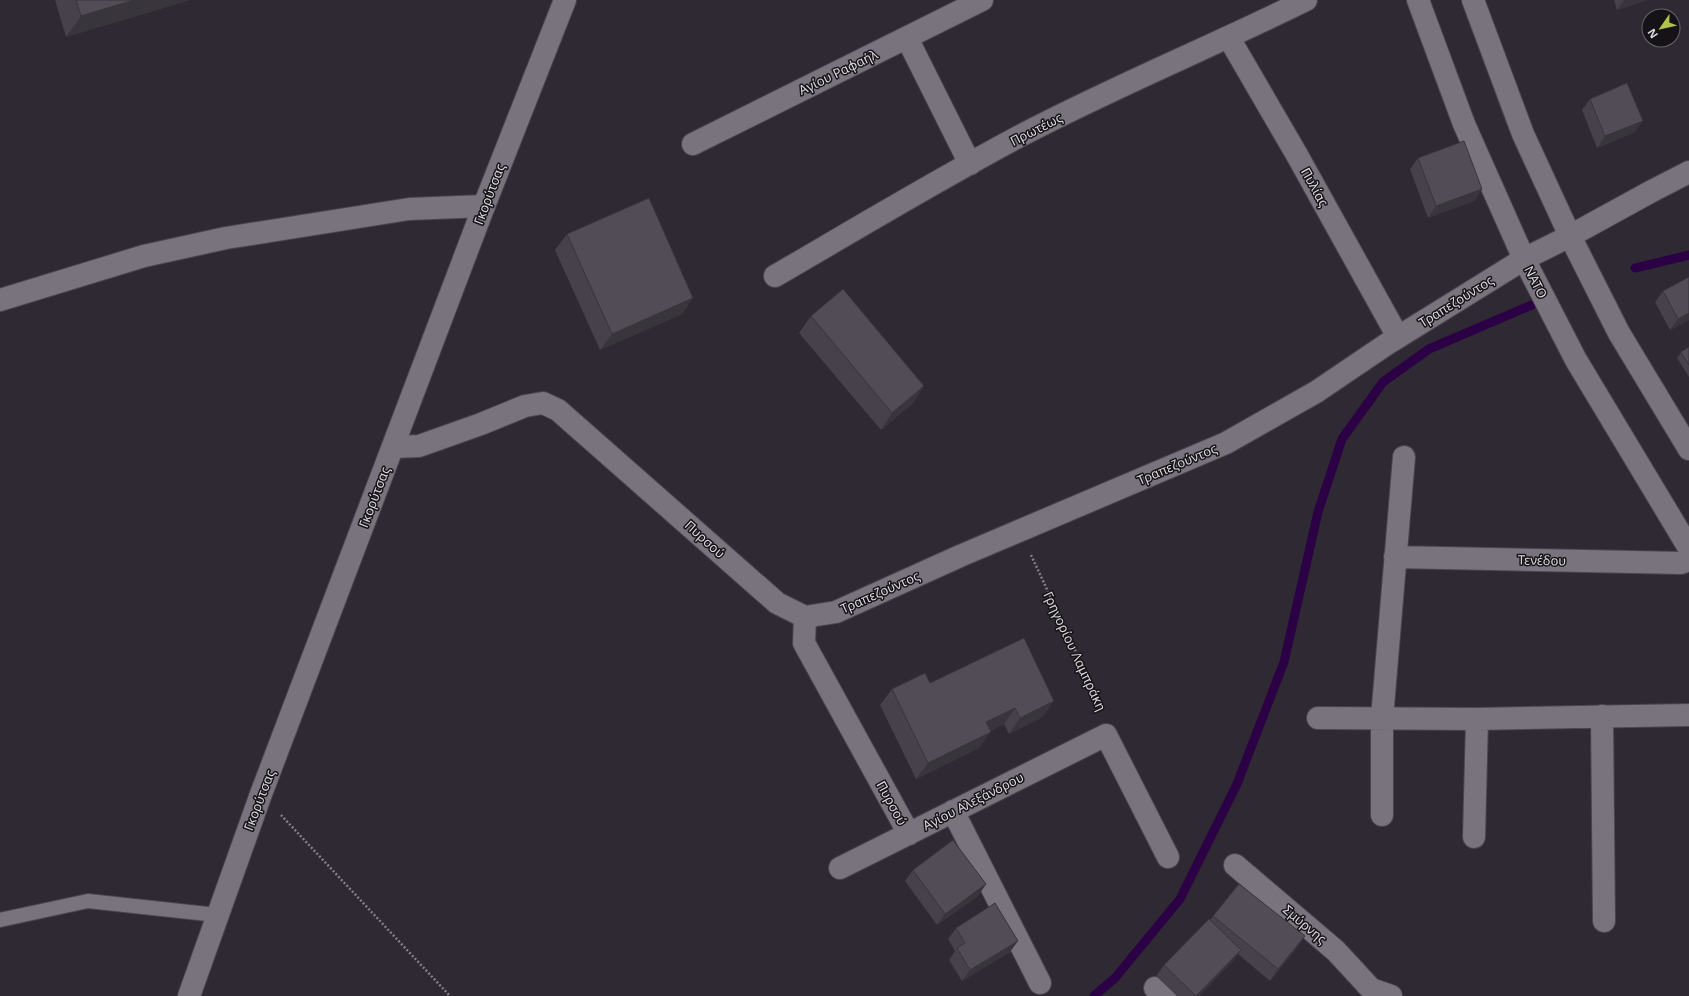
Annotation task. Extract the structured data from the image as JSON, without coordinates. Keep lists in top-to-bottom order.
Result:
{
  "streets": {
    "street": [
      "Αγίου Ραφαήλ",
      "Πρωτέως",
      "Πυλίας",
      "Γκορύτσας",
      "ΝΑΤΟ",
      "Τραπεζούντος",
      "Πυρσού",
      "Τενέδου",
      "Αγίου Αλεξάνδρου",
      "Σμύρνης"
    ],
    "path": ["Γρηγορίου Λαμπράκη"]
  },
  "crossings": [
    ["Πρωτέως", "Πυλίας"],
    ["Πυλίας", "Τραπεζούντος"],
    ["Γκορύτσας", "Πυρσού"],
    ["ΝΑΤΟ", "Τραπεζούντος"],
    ["Τραπεζούντος", "Πυρσού"],
    ["Τραπεζούντος", "Γρηγορίου Λαμπράκη"],
    ["Πυρσού", "Αγίου Αλεξάνδρου"],
    ["Γρηγορίου Λαμπράκη", "Αγίου Αλεξάνδρου"]
  ],
  "north": "bottom left"
}
